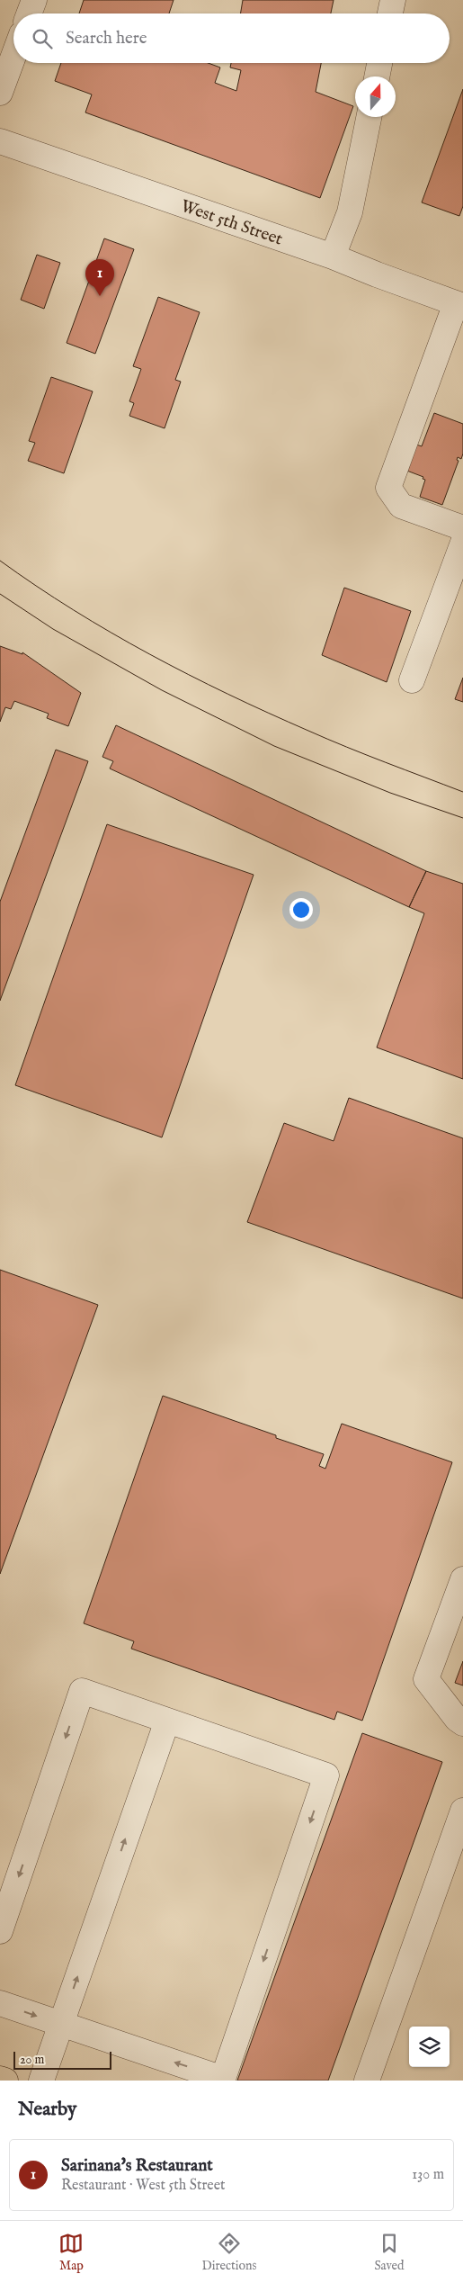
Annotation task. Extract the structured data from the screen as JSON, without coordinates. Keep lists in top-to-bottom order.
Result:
{
  "streets": {
    "street": ["West 5th Street"]
  },
  "scale_bar": "20 m",
  "north": "top",
  "page": {
    "search": "Search here",
    "pins": "1",
    "scale": "20 m",
    "heading": "Nearby",
    "list": [
      {
        "mark": "1",
        "name": "Sarinana's Restaurant",
        "note": "Restaurant · West 5th Street",
        "value": "130 m"
      }
    ],
    "nav": ["Map", "Directions", "Saved"]
  }
}
